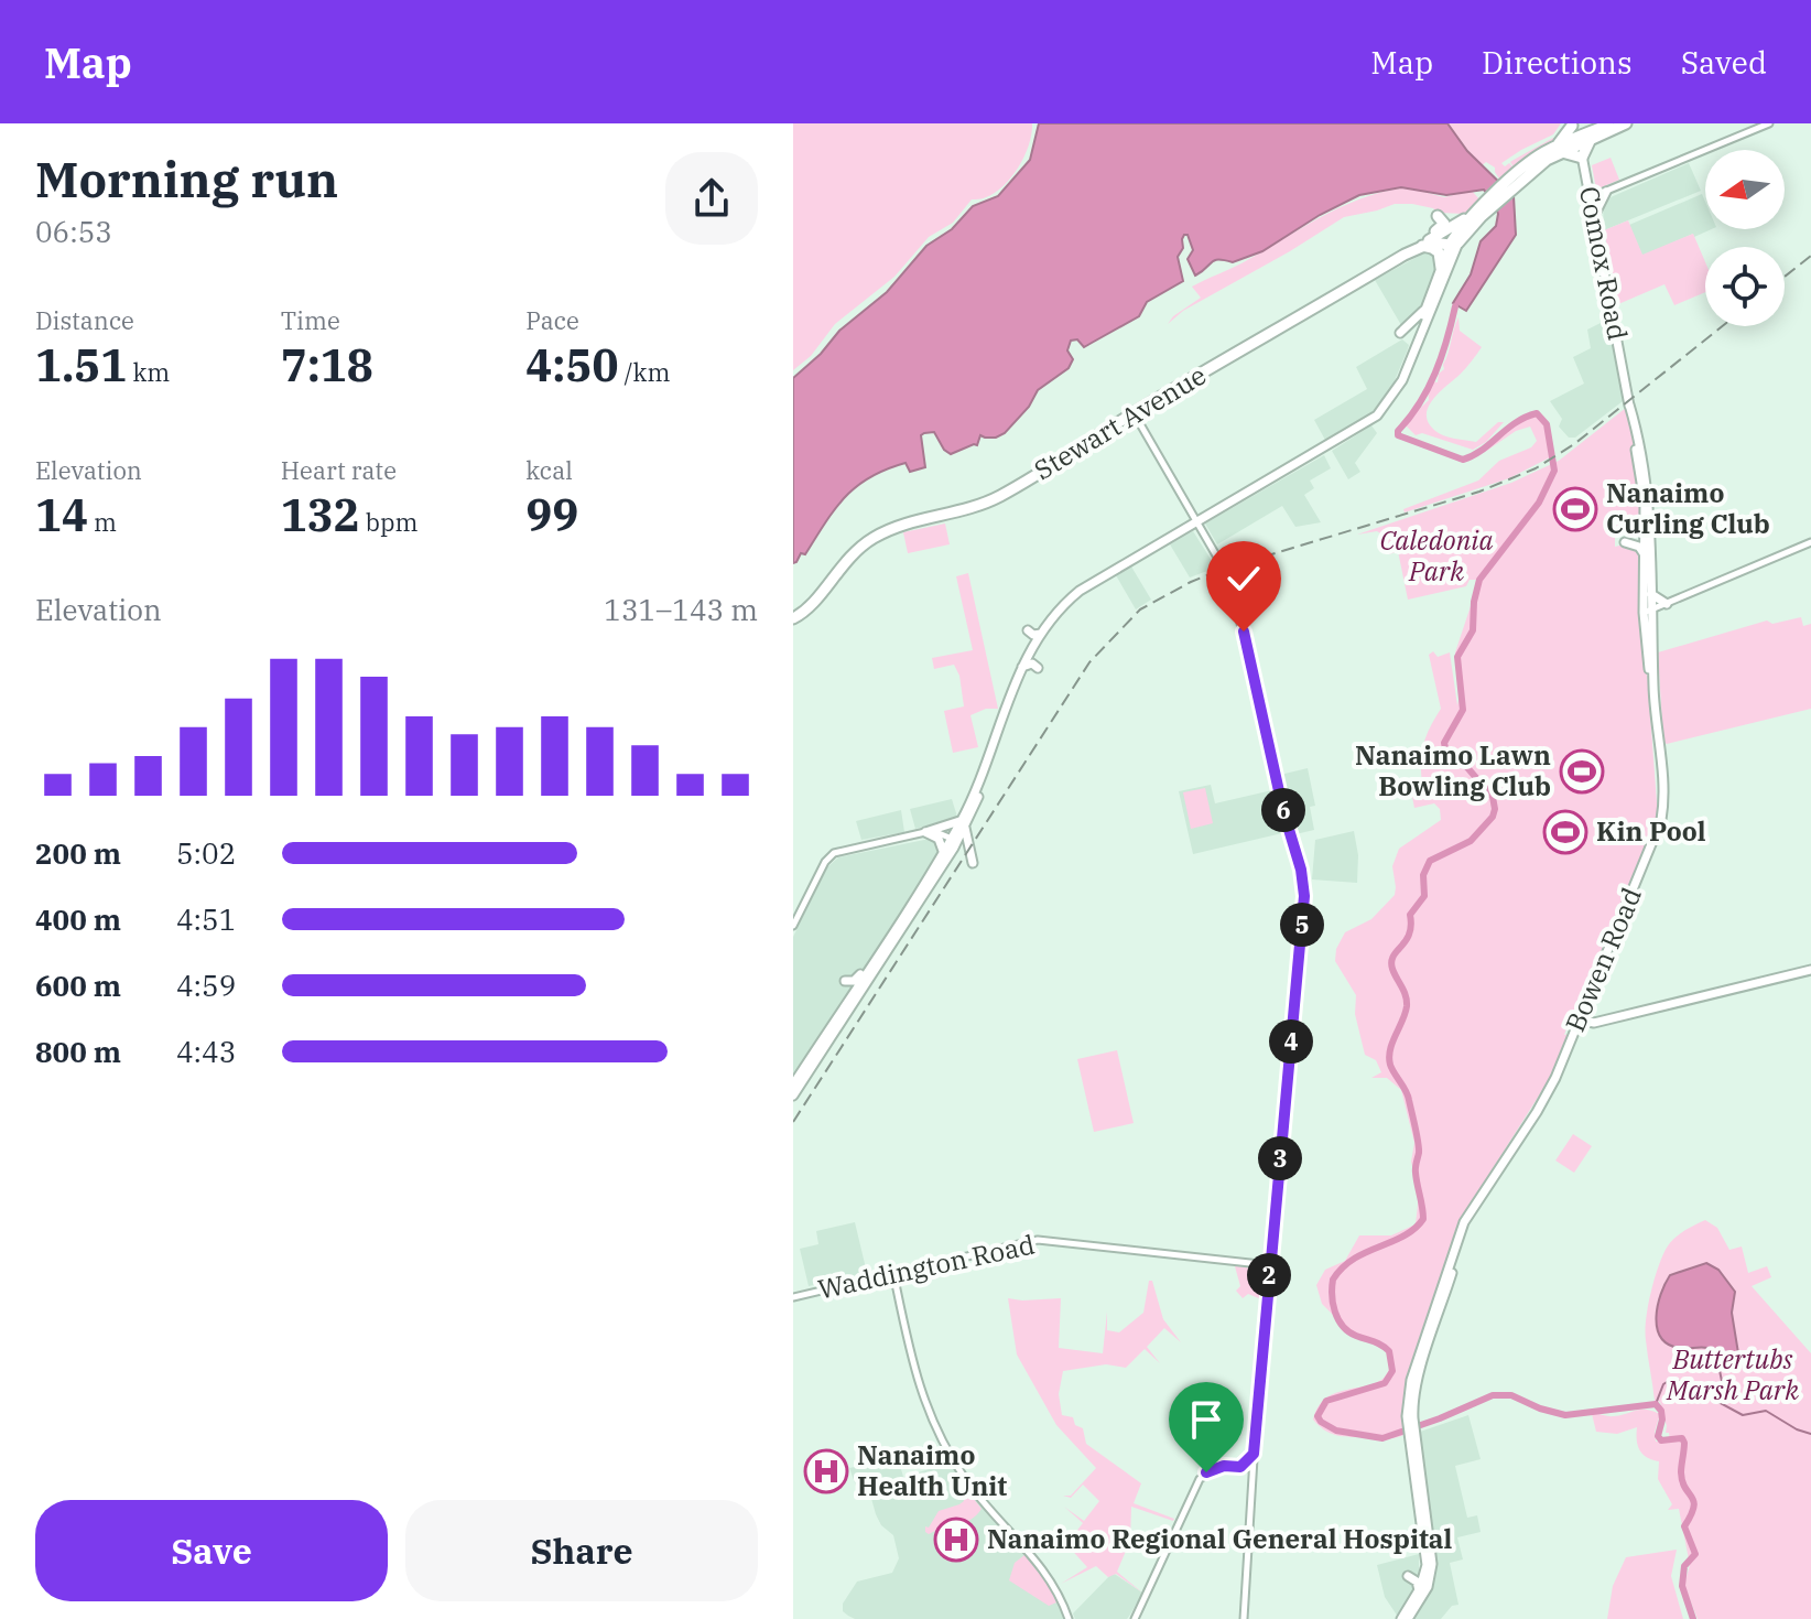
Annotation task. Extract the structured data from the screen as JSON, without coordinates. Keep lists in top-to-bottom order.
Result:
{
  "streets": {
    "highway": ["Stewart Avenue"],
    "main road": ["Comox Road", "Bowen Road"],
    "street": ["Waddington Road"]
  },
  "crossings": [
    ["Comox Road", "Bowen Road"]
  ],
  "parks": ["Caledonia Park", "Buttertubs Marsh Park"],
  "places": {
    "sports": ["Nanaimo Curling Club", "Nanaimo Lawn Bowling Club", "Kin Pool"],
    "hospital": ["Nanaimo Health Unit", "Nanaimo Regional General Hospital"]
  },
  "north": "left",
  "page": {
    "header": "Map",
    "nav": ["Map", "Directions", "Saved"],
    "heading": ["Morning run", "06:53"],
    "stats": [
      ["Distance", "1.51 km"],
      ["Time", "7:18"],
      ["Pace", "4:50 /km"],
      ["Elevation", "14 m"],
      ["Heart rate", "132 bpm"],
      ["kcal", "99"]
    ],
    "chart": ["Elevation", "131–143 m"],
    "pins": [
      "6",
      "5",
      "4",
      "3",
      "2"
    ],
    "list": [
      {
        "name": "200 m",
        "note": "5:02"
      },
      {
        "name": "400 m",
        "note": "4:51"
      },
      {
        "name": "600 m",
        "note": "4:59"
      },
      {
        "name": "800 m",
        "note": "4:43"
      }
    ],
    "buttons": ["Save", "Share"]
  }
}
